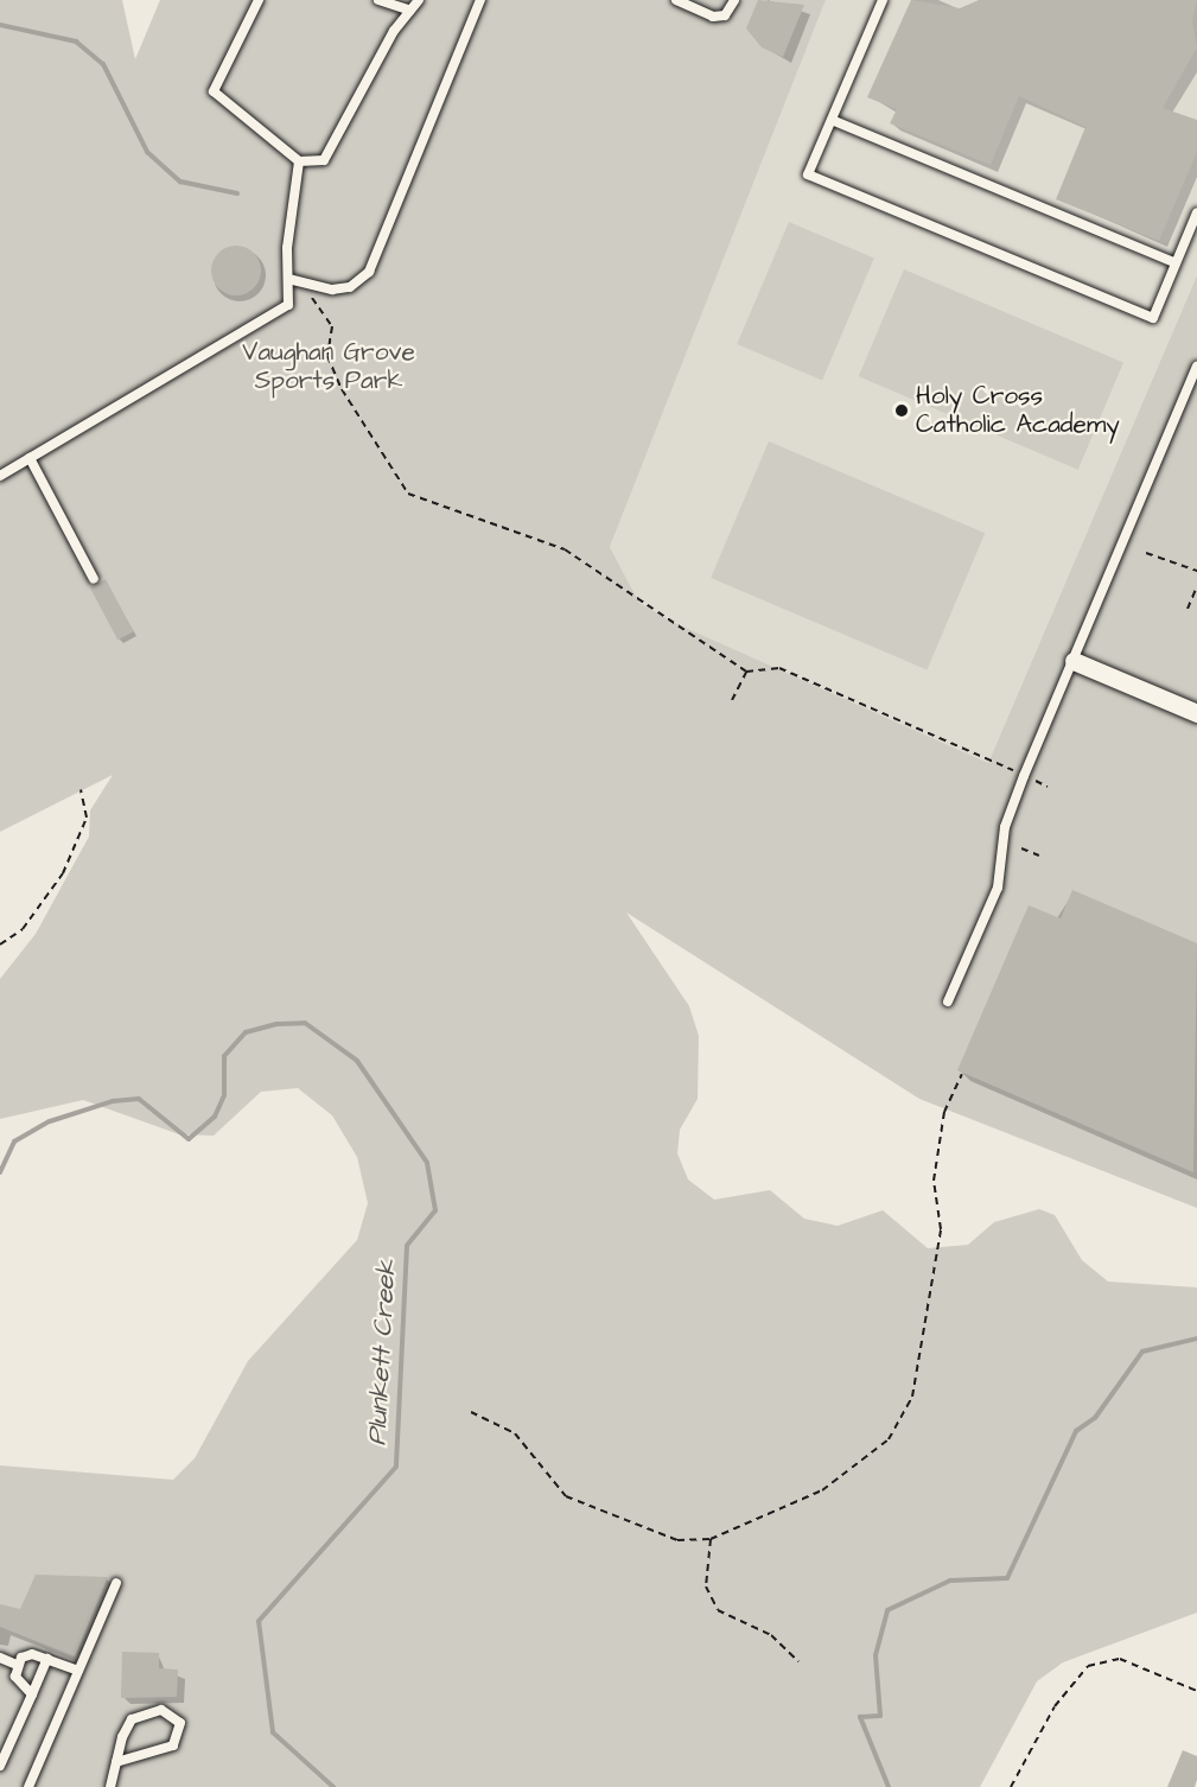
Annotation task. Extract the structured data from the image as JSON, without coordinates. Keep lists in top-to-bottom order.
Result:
{
  "water": ["Plunkett Creek"],
  "parks": ["Vaughan Grove Sports Park"],
  "places": ["Holy Cross Catholic Academy"]
}
